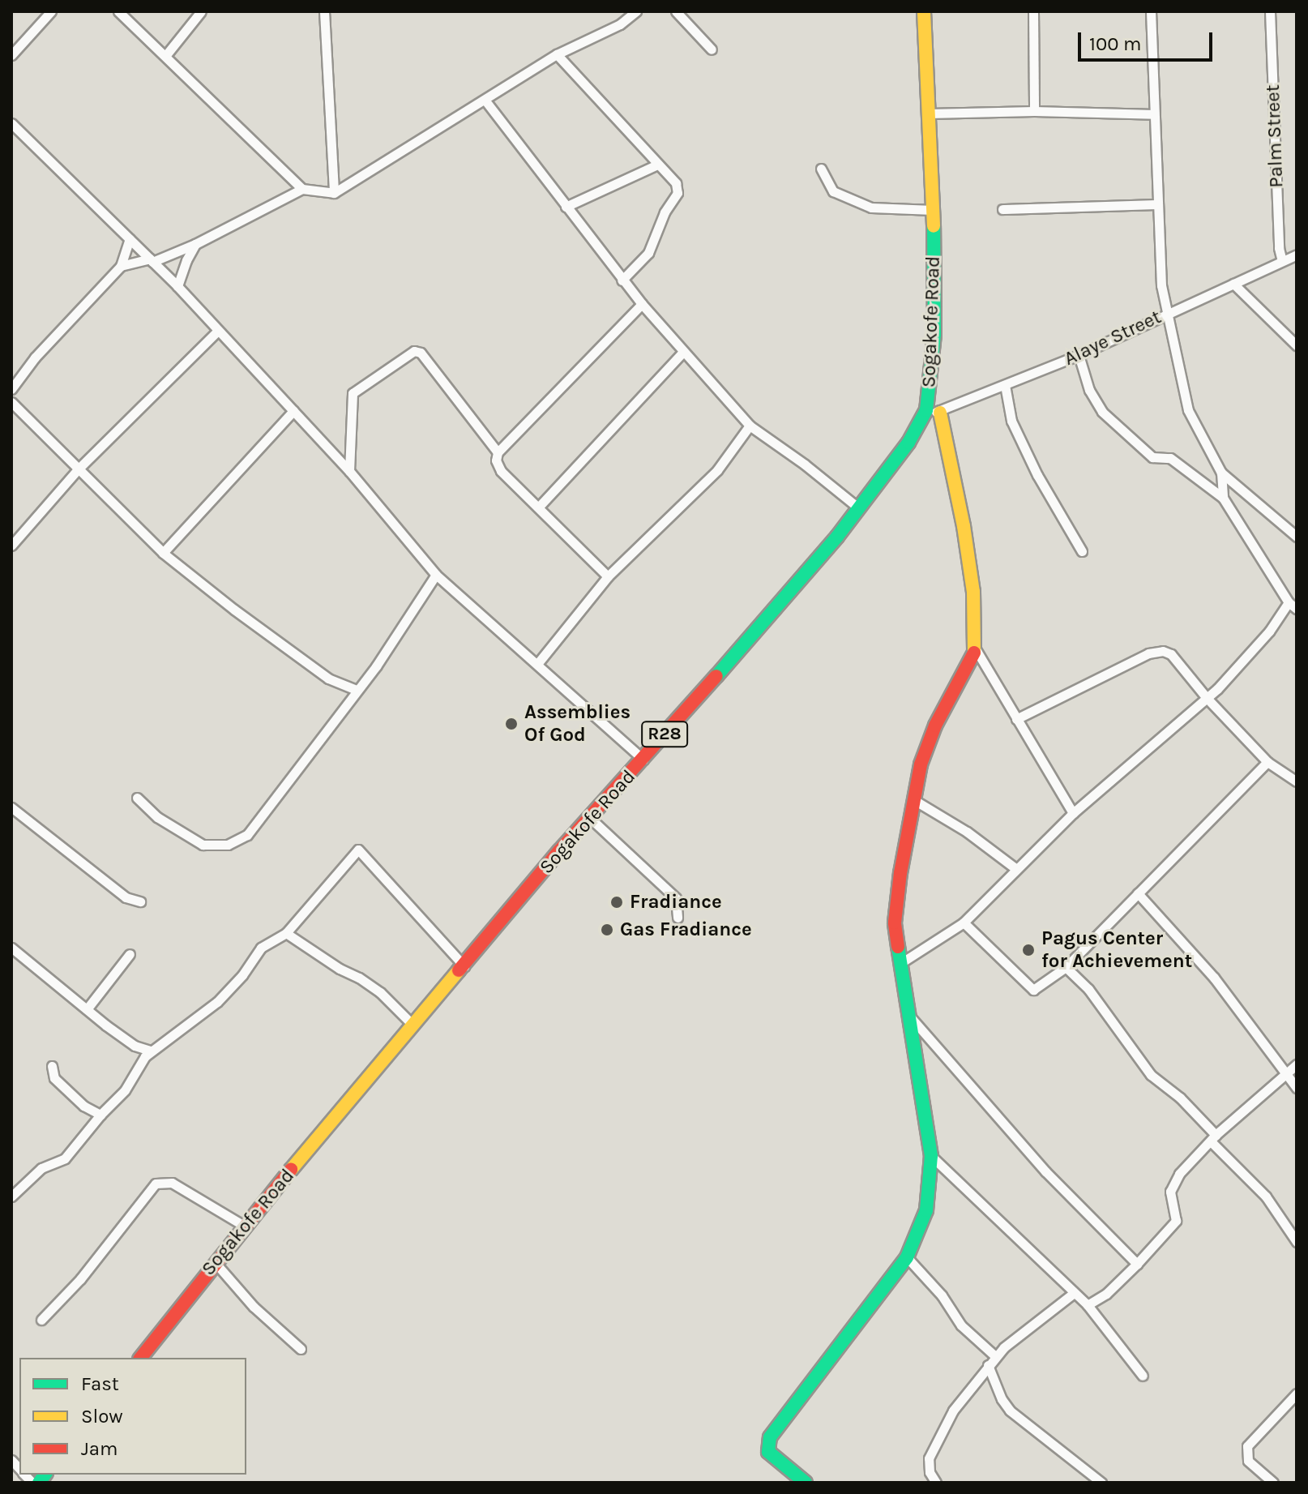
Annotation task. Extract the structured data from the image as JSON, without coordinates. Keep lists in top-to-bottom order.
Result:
{
  "streets": {
    "main road": ["Sogakofe Road", "R28"],
    "street": ["Palm Street", "Alaye Street"]
  },
  "crossings": [
    ["Palm Street", "Alaye Street"],
    ["Sogakofe Road", "Alaye Street"]
  ],
  "places": [
    "Assemblies Of God",
    "Fradiance",
    "Gas Fradiance",
    "Pagus Center for Achievement"
  ],
  "legend": ["Fast", "Slow", "Jam"],
  "scale_bar": "100 m"
}
